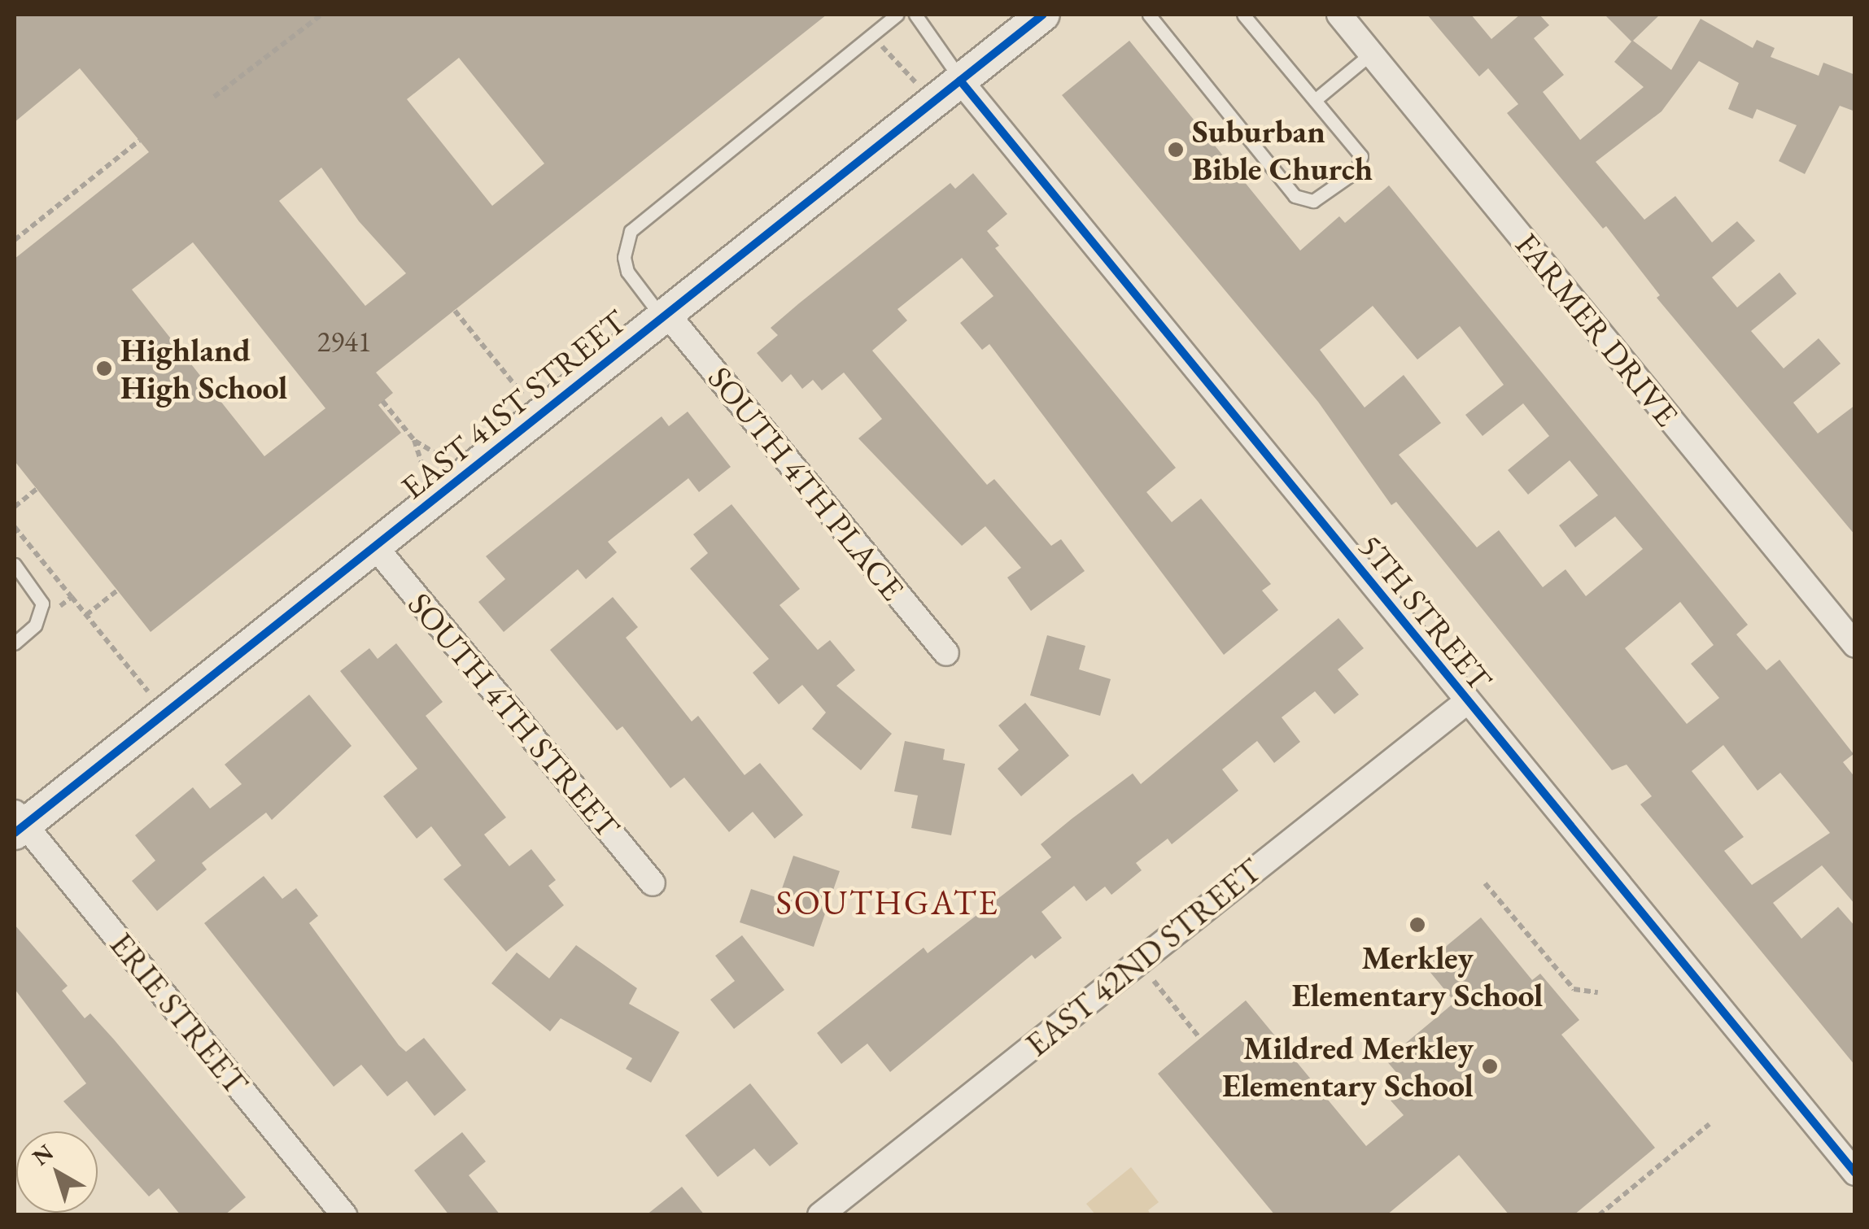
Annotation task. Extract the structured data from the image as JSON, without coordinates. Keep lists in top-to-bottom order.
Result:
{
  "streets": {
    "street": [
      "FARMER DRIVE",
      "EAST 41ST STREET",
      "SOUTH 4TH PLACE",
      "5TH STREET",
      "SOUTH 4TH STREET",
      "EAST 42ND STREET",
      "ERIE STREET"
    ]
  },
  "crossings": [
    ["EAST 41ST STREET", "SOUTH 4TH PLACE"],
    ["EAST 41ST STREET", "5TH STREET"],
    ["EAST 41ST STREET", "SOUTH 4TH STREET"],
    ["EAST 41ST STREET", "ERIE STREET"],
    ["5TH STREET", "EAST 42ND STREET"]
  ],
  "districts": ["SOUTHGATE"],
  "places": [
    "Suburban Bible Church",
    "Highland High School",
    "Merkley Elementary School",
    "Mildred Merkley Elementary School"
  ],
  "house_numbers": ["2941"],
  "north": "top left"
}
